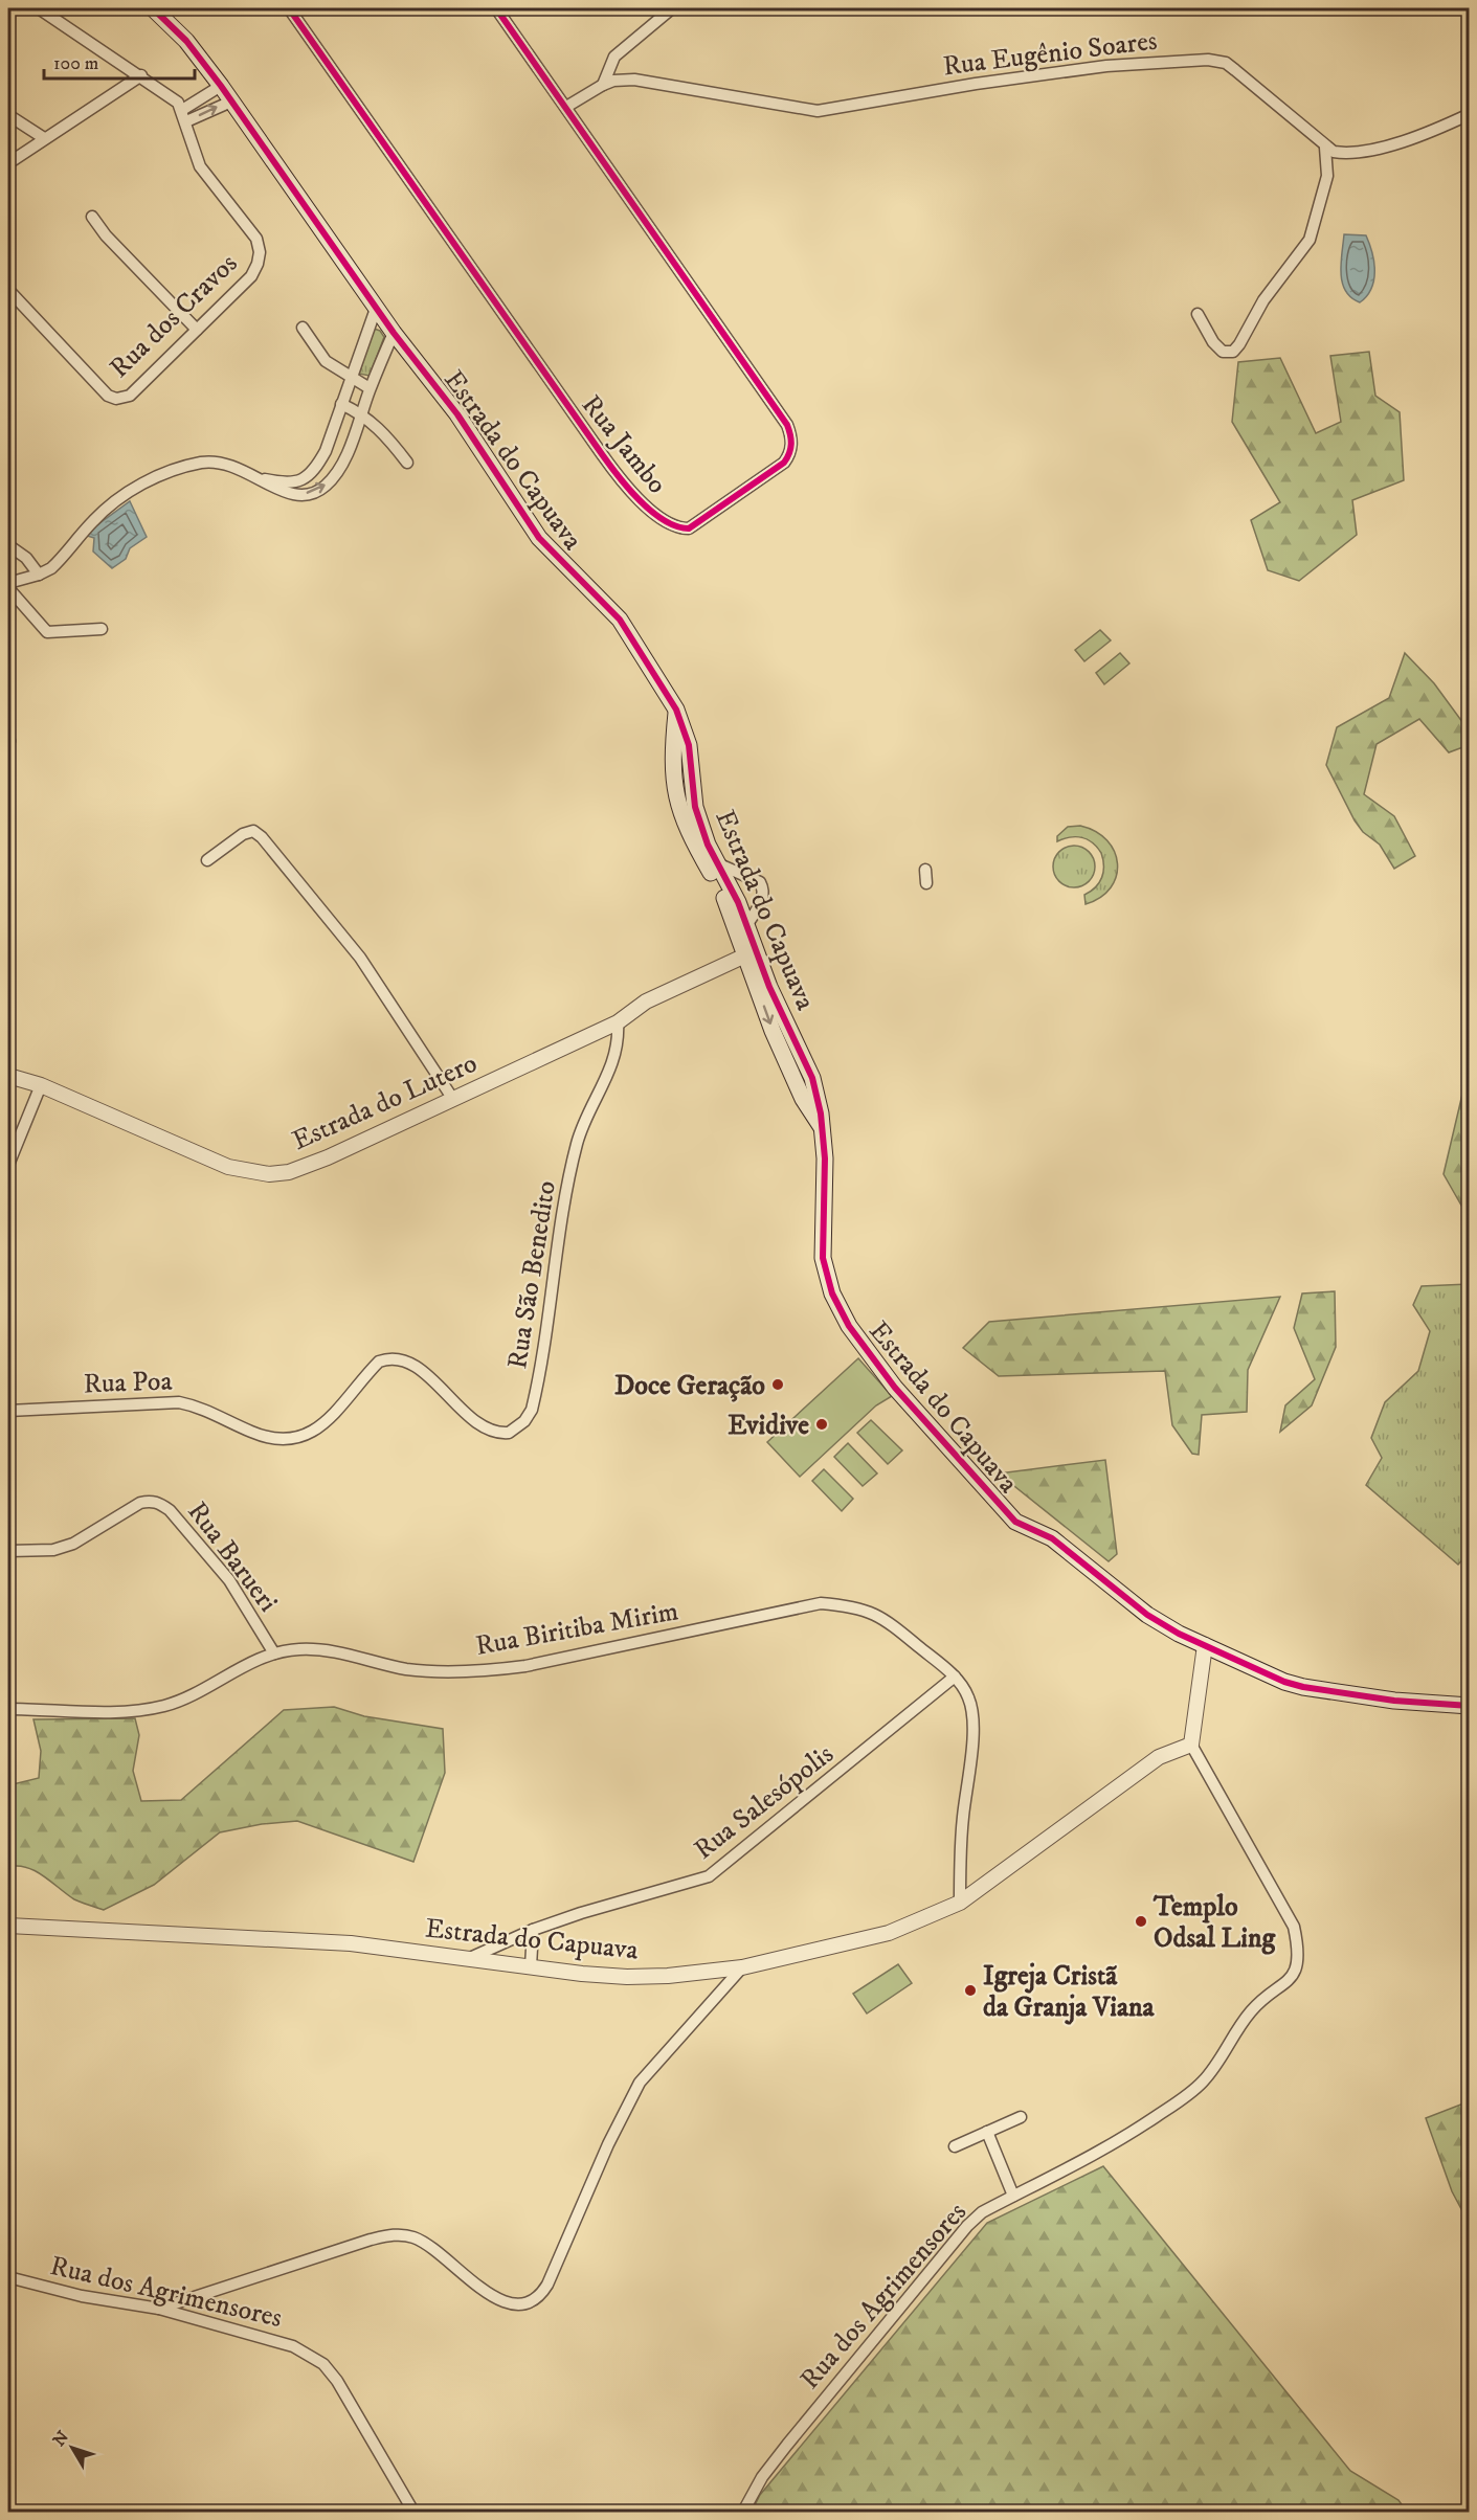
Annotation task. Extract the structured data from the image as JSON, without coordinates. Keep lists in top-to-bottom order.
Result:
{
  "streets": {
    "main road": ["Estrada do Capuava"],
    "street": [
      "Rua Eugênio Soares",
      "Rua dos Cravos",
      "Rua Jambo",
      "Estrada do Lutero",
      "Rua São Benedito",
      "Rua Poa",
      "Rua Barueri",
      "Rua Biritiba Mirim",
      "Rua Salesópolis",
      "Rua dos Agrimensores"
    ]
  },
  "crossings": [
    ["Estrada do Capuava", "Estrada do Lutero"],
    ["Estrada do Capuava", "Rua Biritiba Mirim"],
    ["Estrada do Capuava", "Rua Salesópolis"],
    ["Estrada do Capuava", "Rua dos Agrimensores"],
    ["Estrada do Lutero", "Rua São Benedito"],
    ["Rua São Benedito", "Rua Poa"],
    ["Rua Barueri", "Rua Biritiba Mirim"],
    ["Rua Biritiba Mirim", "Rua Salesópolis"]
  ],
  "places": [
    "Doce Geração",
    "Evidive",
    "Templo Odsal Ling",
    "Igreja Cristã da Granja Viana"
  ],
  "scale_bar": "100 m",
  "north": "top left"
}
